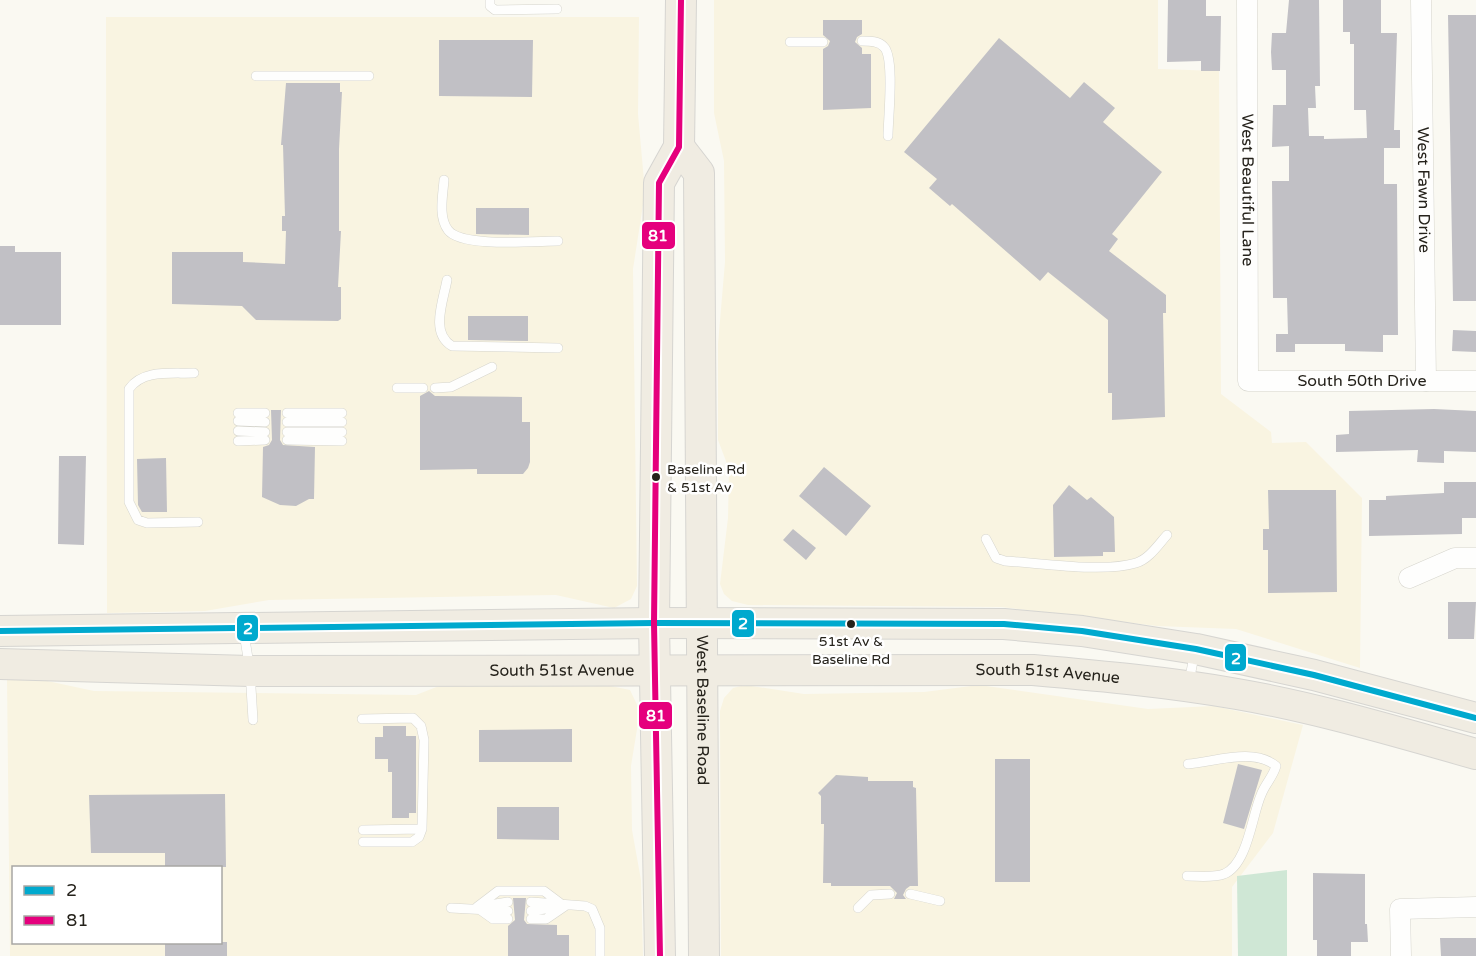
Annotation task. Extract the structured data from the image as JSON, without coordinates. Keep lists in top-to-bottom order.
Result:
{
  "streets": {
    "main road": ["South 51st Avenue", "West Baseline Road"],
    "street": ["West Beautiful Lane", "West Fawn Drive", "South 50th Drive"]
  },
  "crossings": [
    ["West Beautiful Lane", "South 50th Drive"],
    ["West Fawn Drive", "South 50th Drive"],
    ["South 51st Avenue", "West Baseline Road"]
  ],
  "places": ["Baseline Rd & 51st Av", "51st Av & Baseline Rd"],
  "lines": ["transit line 81", "transit line 2"],
  "legend": ["2", "81"]
}
